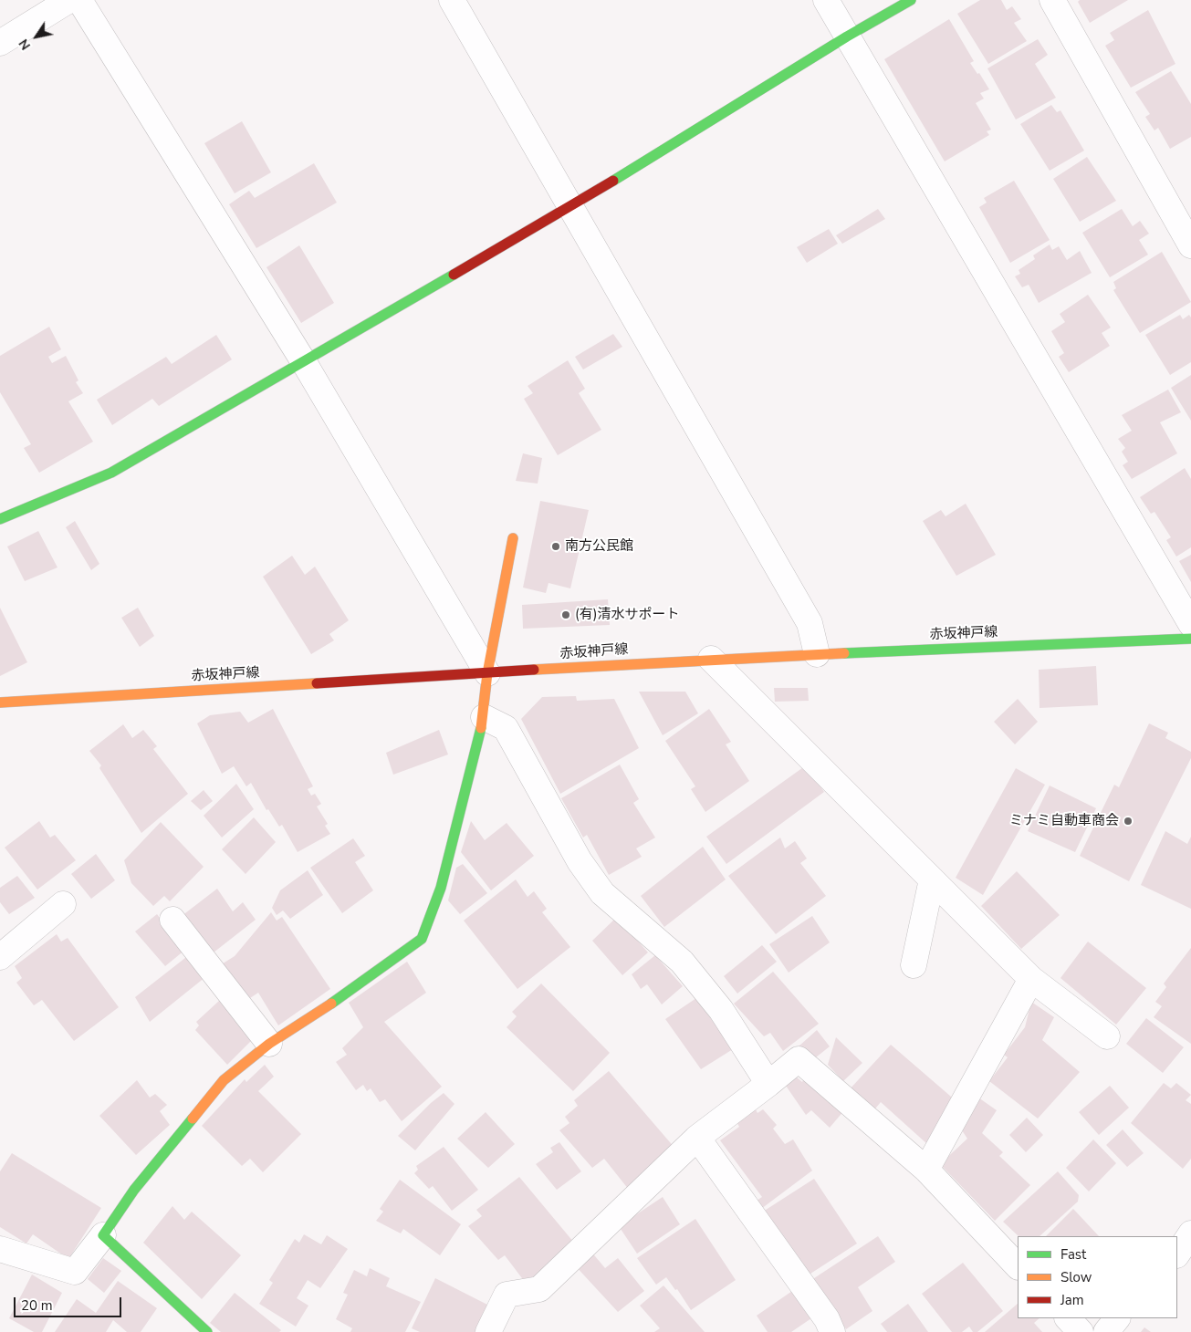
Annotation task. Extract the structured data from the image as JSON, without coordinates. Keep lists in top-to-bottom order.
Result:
{
  "streets": {
    "street": ["赤坂神戸線"]
  },
  "places": ["南方公民館", "(有)清水サポート", "ミナミ自動車商会"],
  "legend": ["Fast", "Slow", "Jam"],
  "scale_bar": "20 m",
  "north": "bottom left"
}
